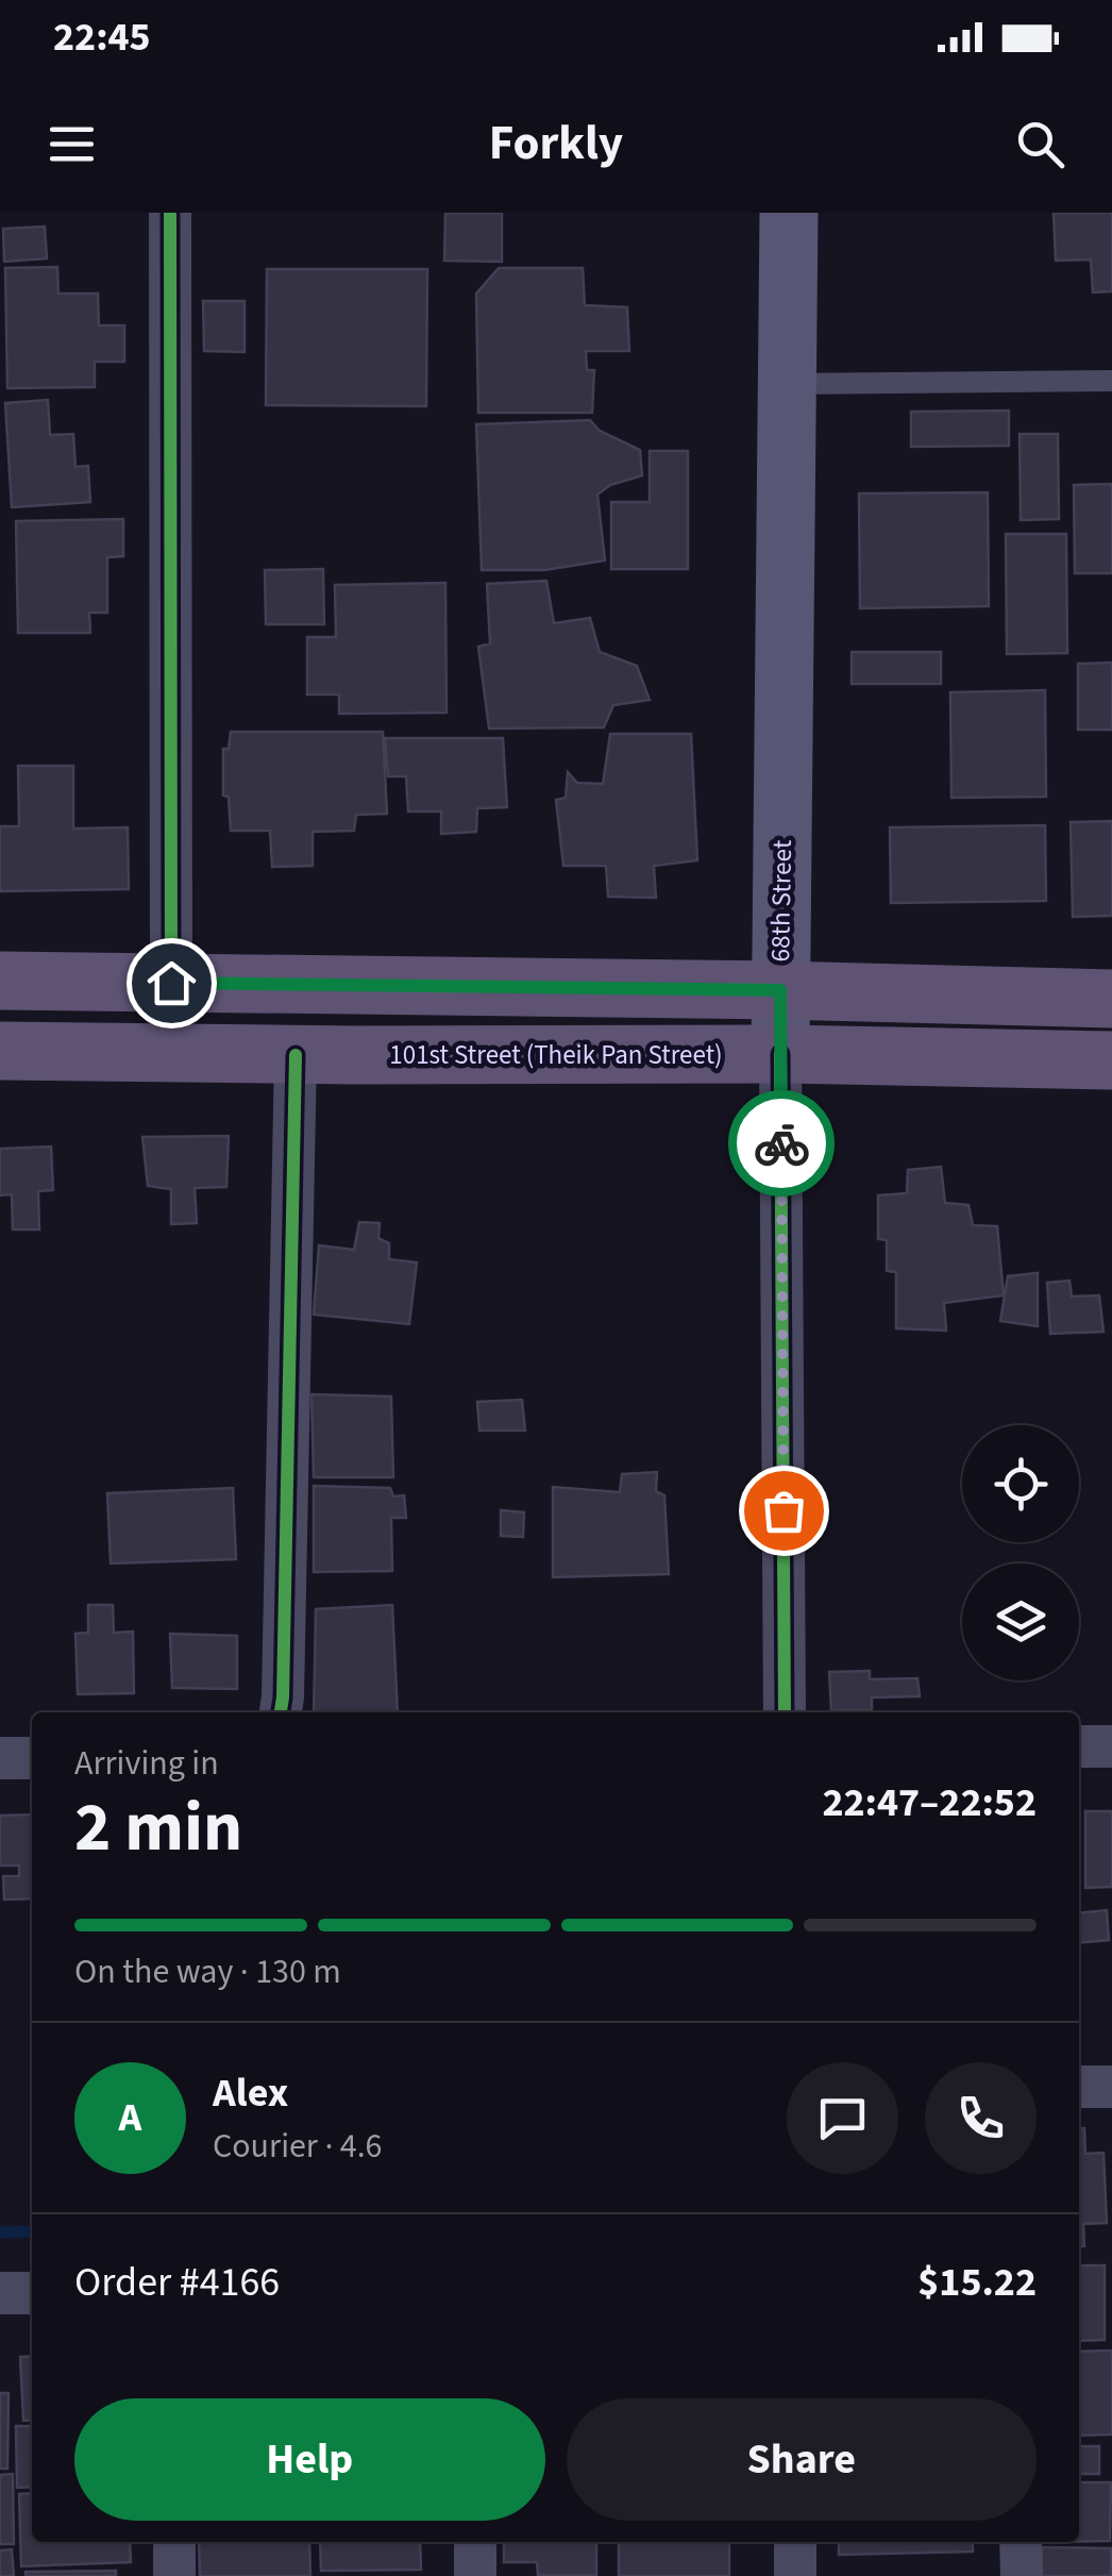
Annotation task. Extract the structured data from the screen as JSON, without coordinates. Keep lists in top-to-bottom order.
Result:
{
  "streets": {
    "main road": ["68th Street", "101st Street (Theik Pan Street)"]
  },
  "crossings": [
    ["68th Street", "101st Street (Theik Pan Street)"]
  ],
  "page": {
    "status": "22:45",
    "header": "Forkly",
    "heading": ["2 min", "Arriving in", "22:47–22:52"],
    "panel": [
      "Alex",
      "Courier · 4.6",
      "Order #4166",
      "$15.22"
    ],
    "bar": "On the way · 130 m",
    "round": "A",
    "buttons": ["Help", "Share"]
  }
}
